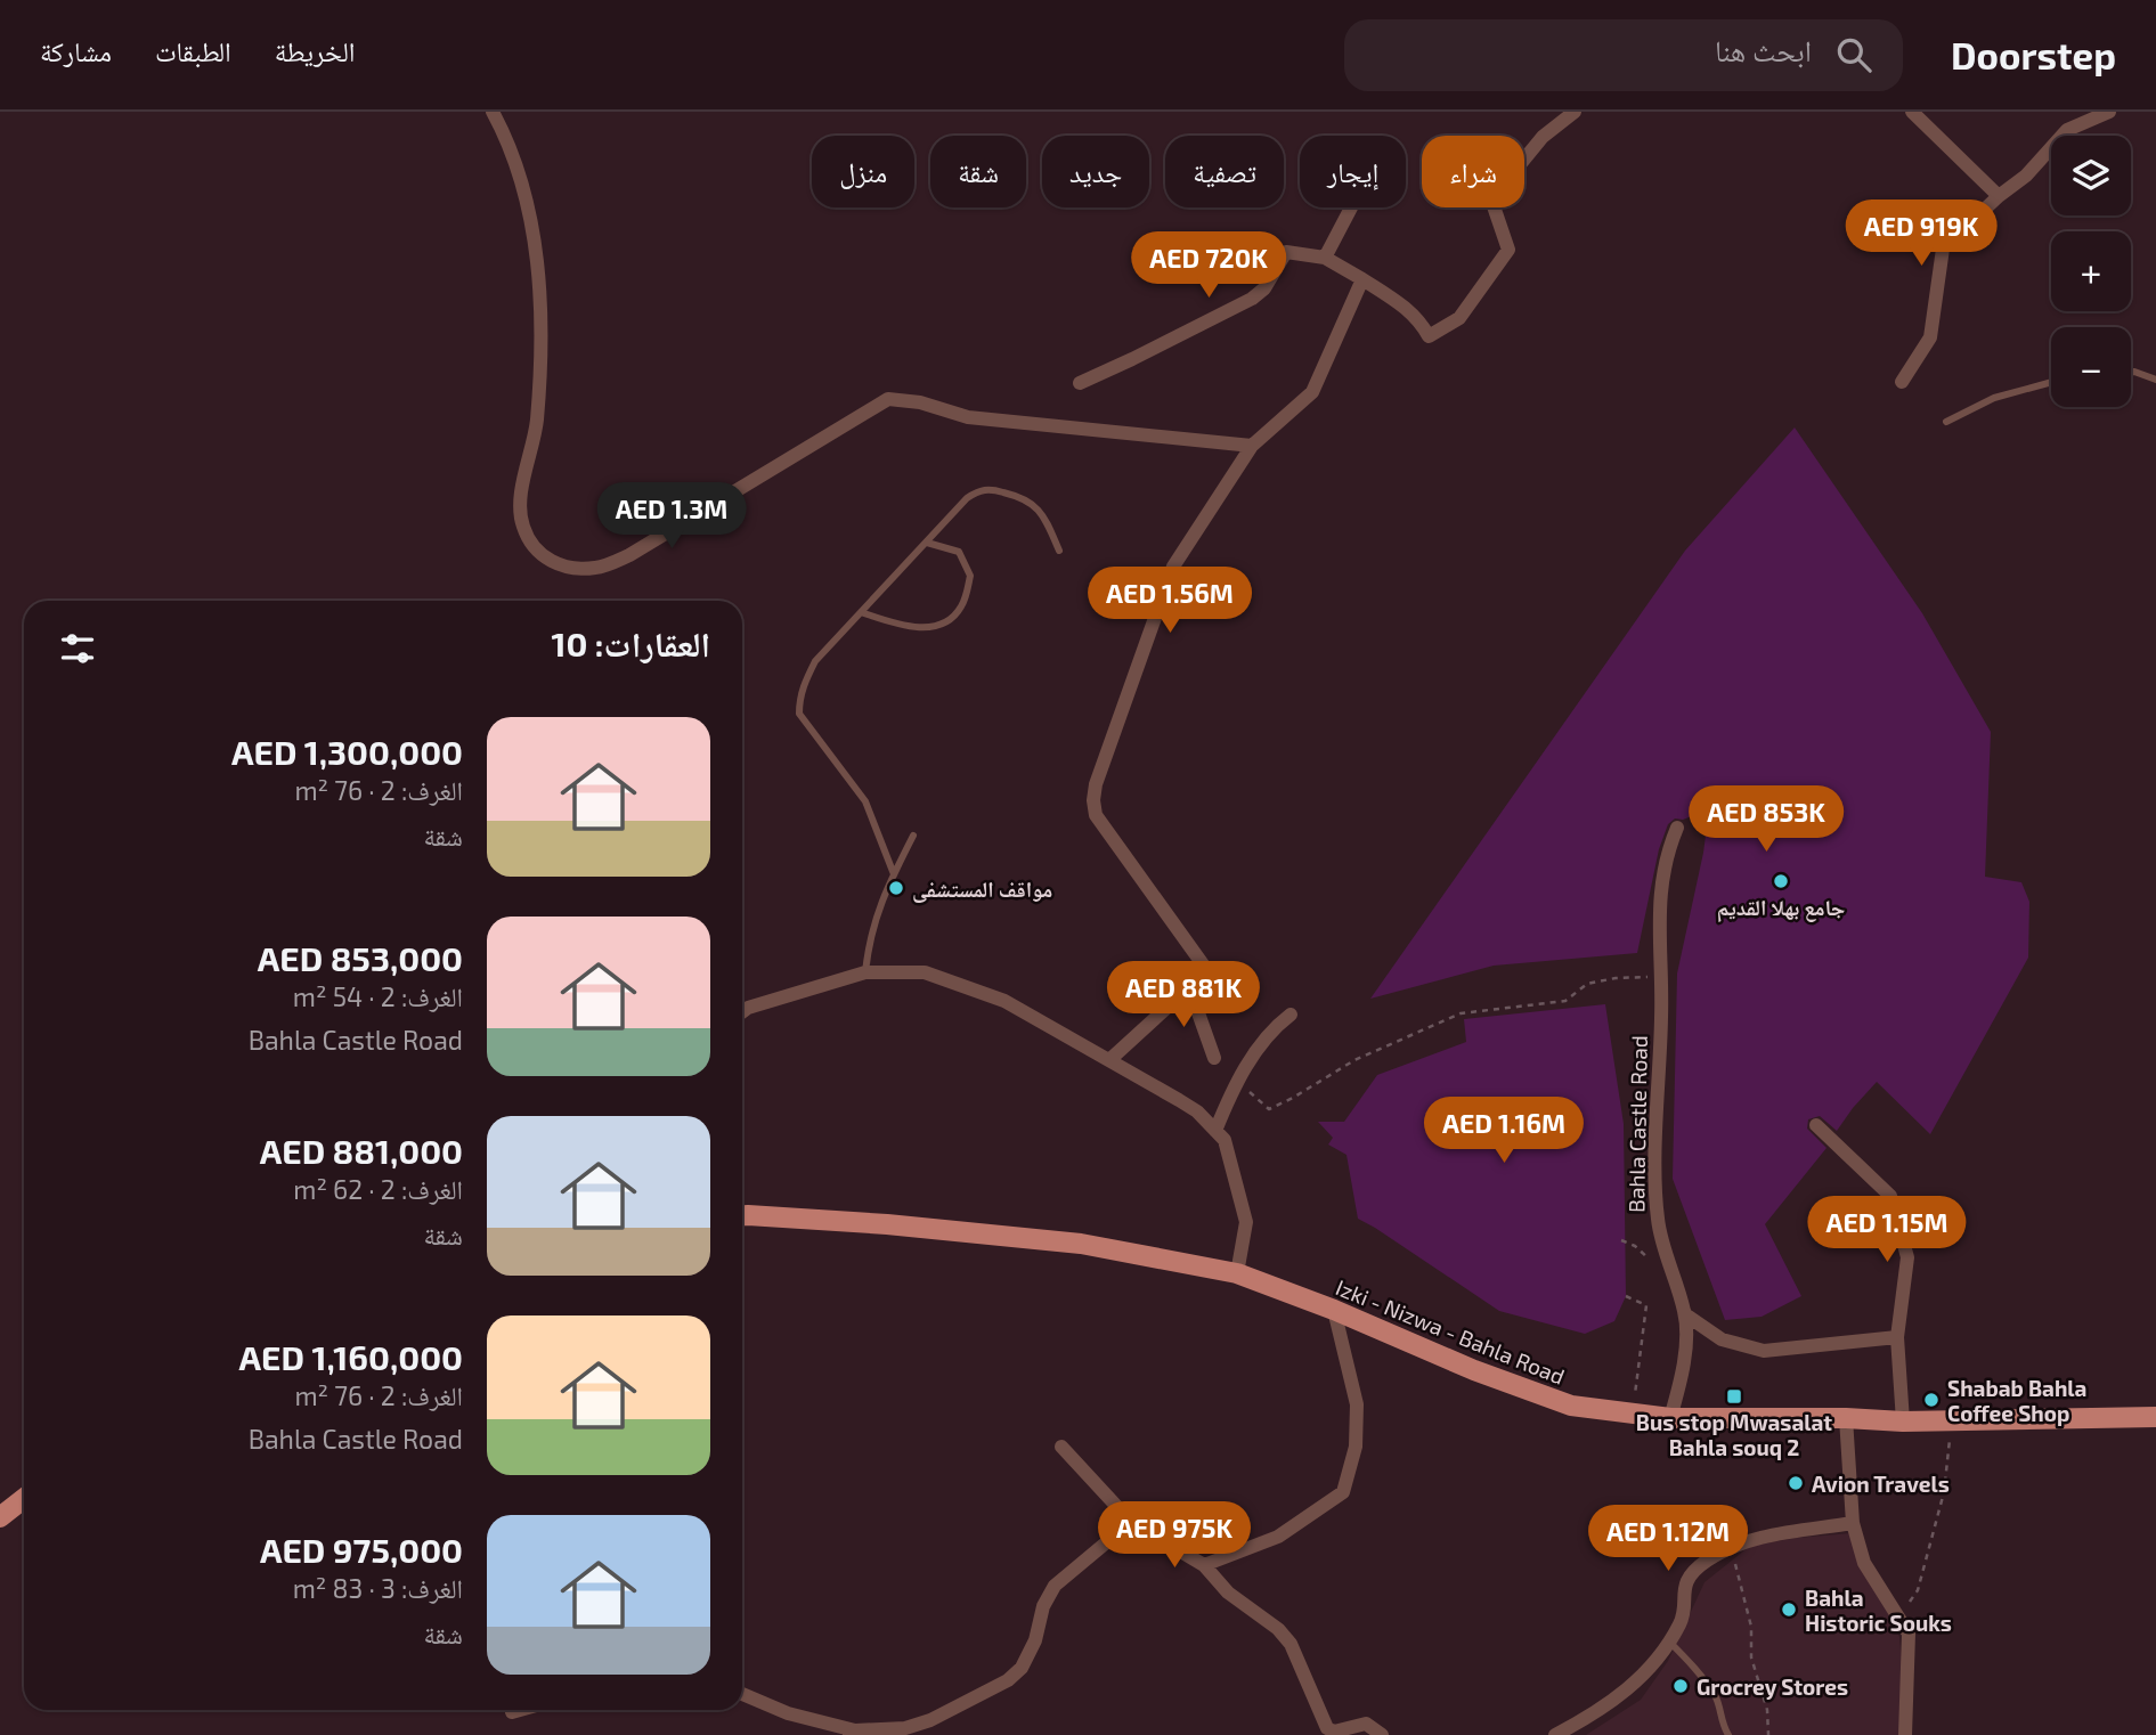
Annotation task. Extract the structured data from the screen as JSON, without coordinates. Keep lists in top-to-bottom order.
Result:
{
  "streets": {
    "main road": ["Izki - Nizwa - Bahla Road"],
    "street": ["Bahla Castle Road"]
  },
  "crossings": [
    ["Bahla Castle Road", "Izki - Nizwa - Bahla Road"]
  ],
  "places": {
    "other": [
      "جامع بهلا القديم",
      "مواقف المستشفى",
      "Shabab Bahla Coffee Shop",
      "Avion Travels",
      "Bahla Historic Souks",
      "Grocrey Stores"
    ],
    "transit": ["Bus stop Mwasalat Bahla souq 2"]
  },
  "page": {
    "header": "Doorstep",
    "search": "ابحث هنا",
    "nav": ["الخريطة", "الطبقات", "مشاركة"],
    "map_buttons": ["+", "−"],
    "chip": [
      "شراء",
      "إيجار",
      "تصفية",
      "جديد",
      "شقة",
      "منزل"
    ],
    "price": [
      "AED 919K",
      "AED 720K",
      "AED 1.3M",
      "AED 1.56M",
      "AED 853K",
      "AED 881K",
      "AED 1.16M",
      "AED 1.15M",
      "AED 975K",
      "AED 1.12M"
    ],
    "heading": "العقارات: 10",
    "list": [
      {
        "name": "AED 1,300,000",
        "note": "الغرف: 2 · 76 m² · شقة"
      },
      {
        "name": "AED 853,000",
        "note": "الغرف: 2 · 54 m² · Bahla Castle Road"
      },
      {
        "name": "AED 881,000",
        "note": "الغرف: 2 · 62 m² · شقة"
      },
      {
        "name": "AED 1,160,000",
        "note": "الغرف: 2 · 76 m² · Bahla Castle Road"
      },
      {
        "name": "AED 975,000",
        "note": "الغرف: 3 · 83 m² · شقة"
      }
    ]
  }
}
